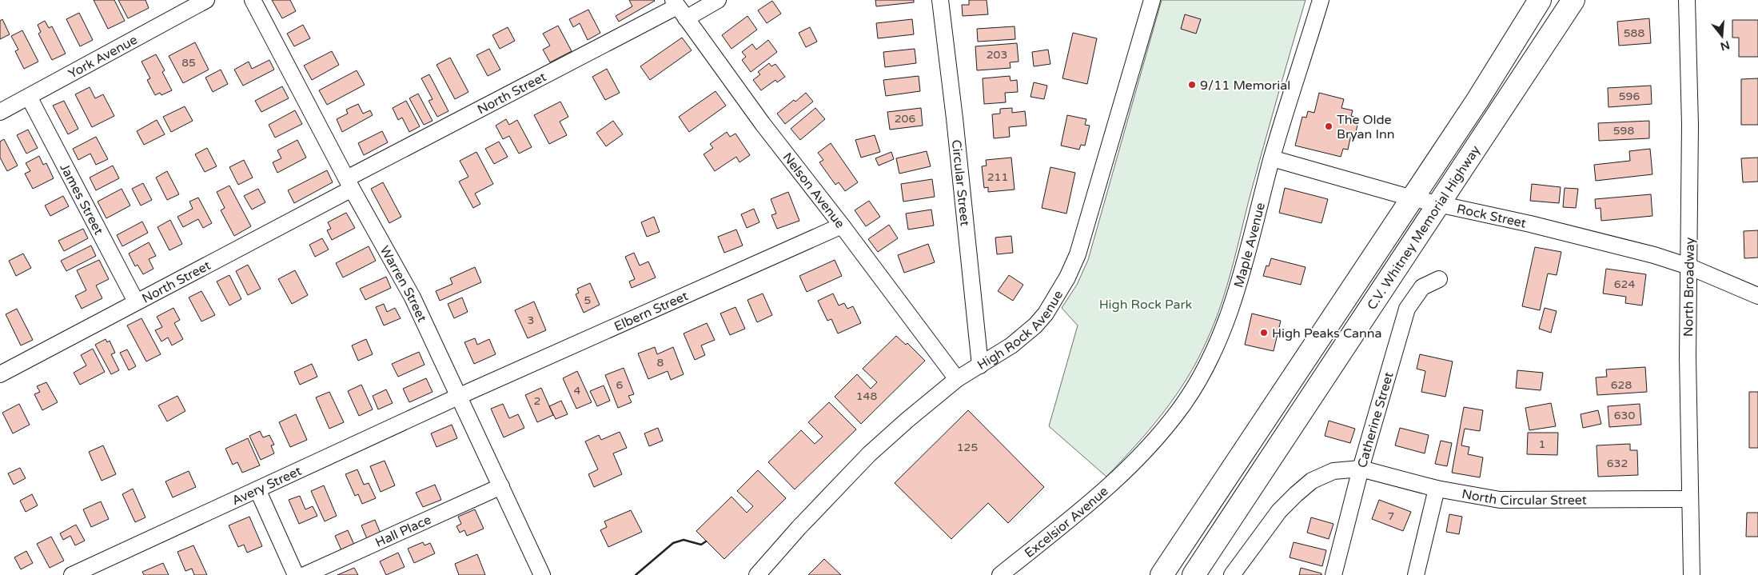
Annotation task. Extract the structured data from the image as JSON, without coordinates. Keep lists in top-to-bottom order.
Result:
{
  "streets": {
    "highway": ["C.V. Whitney Memorial Highway"],
    "street": [
      "York Avenue",
      "North Street",
      "Circular Street",
      "Nelson Avenue",
      "James Street",
      "Rock Street",
      "Maple Avenue",
      "Warren Street",
      "North Broadway",
      "Elbern Street",
      "High Rock Avenue",
      "Catherine Street",
      "Avery Street",
      "North Circular Street",
      "Excelsior Avenue",
      "Hall Place"
    ]
  },
  "crossings": [
    ["York Avenue", "James Street"],
    ["North Street", "Nelson Avenue"],
    ["North Street", "James Street"],
    ["North Street", "Warren Street"],
    ["Circular Street", "High Rock Avenue"],
    ["Nelson Avenue", "Elbern Street"],
    ["Nelson Avenue", "High Rock Avenue"],
    ["Rock Street", "C.V. Whitney Memorial Highway"],
    ["Rock Street", "Maple Avenue"],
    ["Rock Street", "North Broadway"],
    ["Maple Avenue", "Excelsior Avenue"],
    ["Warren Street", "Elbern Street"],
    ["Warren Street", "Avery Street"],
    ["Warren Street", "Hall Place"],
    ["North Broadway", "North Circular Street"],
    ["Elbern Street", "Avery Street"],
    ["Catherine Street", "North Circular Street"]
  ],
  "parks": ["High Rock Park"],
  "places": ["9/11 Memorial", "The Olde Bryan Inn", "High Peaks Canna"],
  "house_numbers": [
    "588",
    "203",
    "85",
    "596",
    "206",
    "598",
    "211",
    "624",
    "5",
    "3",
    "8",
    "6",
    "628",
    "4",
    "148",
    "2",
    "630",
    "1",
    "125",
    "632",
    "7"
  ],
  "north": "bottom"
}
